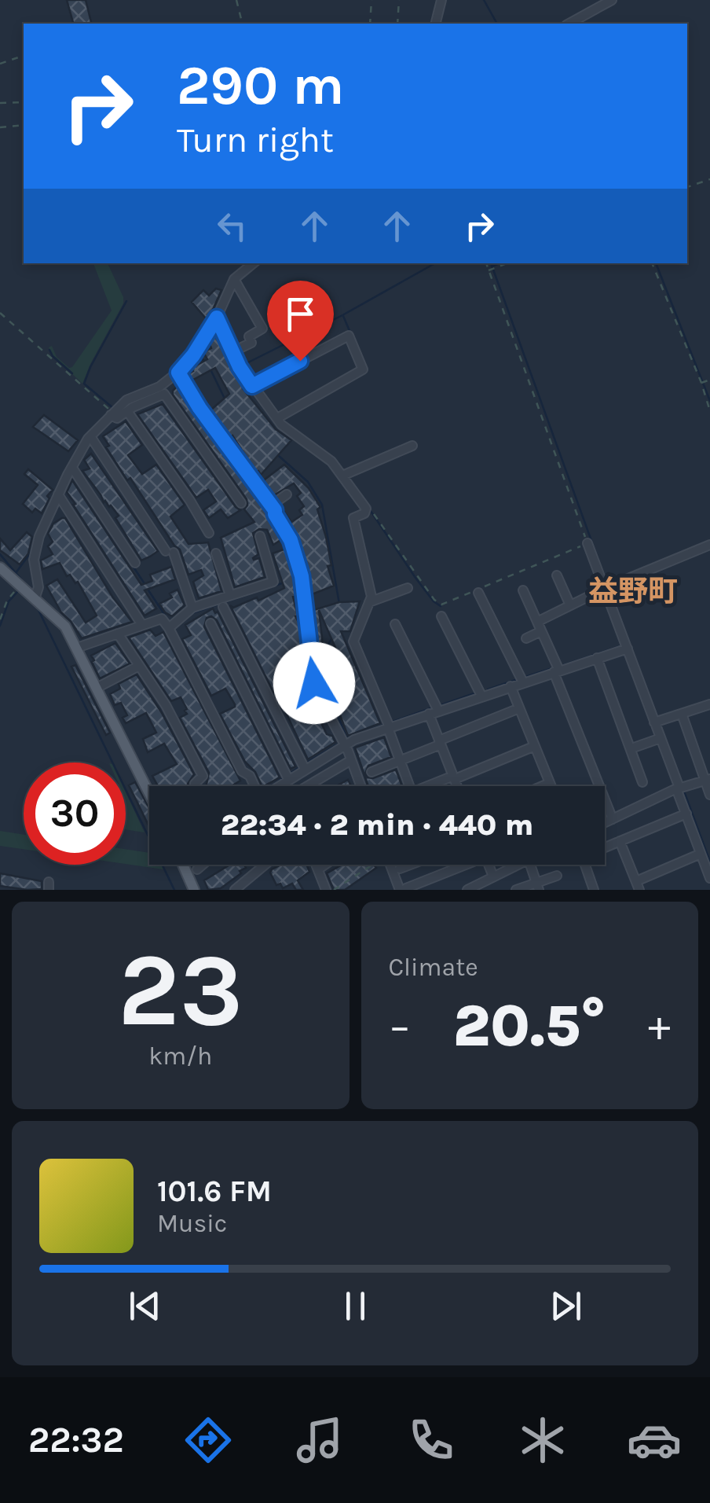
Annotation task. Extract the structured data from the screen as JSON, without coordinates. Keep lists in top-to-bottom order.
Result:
{
  "districts": ["益野町"],
  "page": {
    "turn": ["290 m", "Turn right"],
    "limit": "30",
    "trip": "22:34 · 2 min · 440 m",
    "tile": [
      ["23", "km/h"],
      "Climate"
    ],
    "heat": ["−", "20.5°", "+"],
    "song": ["101.6 FM", "Music"],
    "tabs": "22:32"
  }
}
